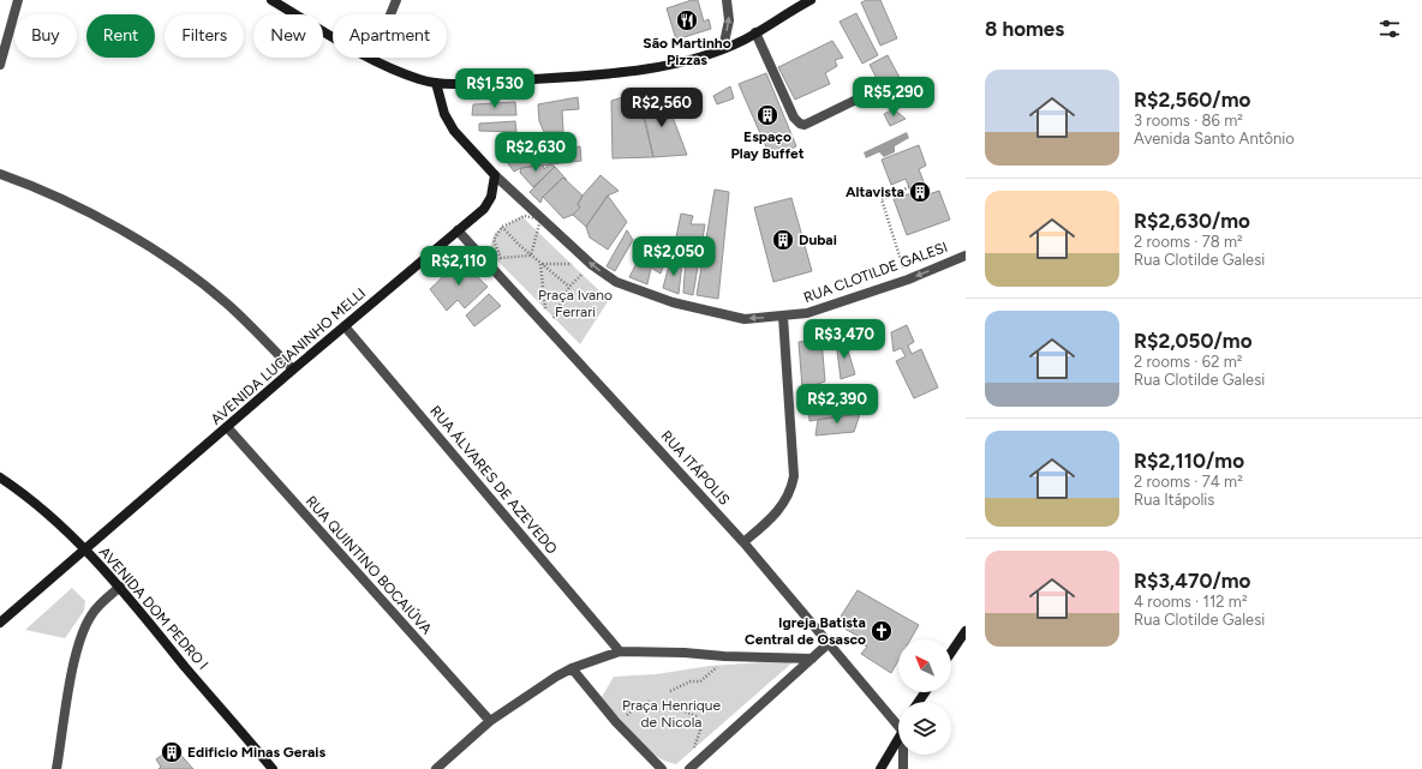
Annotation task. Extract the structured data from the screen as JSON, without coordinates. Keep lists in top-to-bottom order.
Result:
{
  "streets": {
    "street": [
      "RUA CLOTILDE GALESI",
      "AVENIDA LUCIANINHO MELLI",
      "RUA ITÁPOLIS",
      "RUA ÁLVARES DE AZEVEDO",
      "RUA QUINTINO BOCAIÚVA",
      "AVENIDA DOM PEDRO I"
    ]
  },
  "crossings": [
    ["RUA CLOTILDE GALESI", "AVENIDA LUCIANINHO MELLI"],
    ["AVENIDA LUCIANINHO MELLI", "RUA ITÁPOLIS"],
    ["AVENIDA LUCIANINHO MELLI", "RUA ÁLVARES DE AZEVEDO"],
    ["AVENIDA LUCIANINHO MELLI", "RUA QUINTINO BOCAIÚVA"],
    ["AVENIDA LUCIANINHO MELLI", "AVENIDA DOM PEDRO I"]
  ],
  "one_way": ["RUA CLOTILDE GALESI"],
  "parks": ["Praça Ivano Ferrari", "Praça Henrique de Nicola"],
  "places": {
    "restaurant": ["São Martinho Pizzas"],
    "building": [
      "Espaço Play Buffet",
      "Altavista",
      "Dubai",
      "Edificio Minas Gerais"
    ],
    "church": ["Igreja Batista Central de Osasco"]
  },
  "north": "top left",
  "page": {
    "heading": "8 homes",
    "chip": [
      "Buy",
      "Rent",
      "Filters",
      "New",
      "Apartment"
    ],
    "list": [
      {
        "name": "R$2,560/mo",
        "note": "3 rooms · 86 m² · Avenida Santo Antônio"
      },
      {
        "name": "R$2,630/mo",
        "note": "2 rooms · 78 m² · Rua Clotilde Galesi"
      },
      {
        "name": "R$2,050/mo",
        "note": "2 rooms · 62 m² · Rua Clotilde Galesi"
      },
      {
        "name": "R$2,110/mo",
        "note": "2 rooms · 74 m² · Rua Itápolis"
      },
      {
        "name": "R$3,470/mo",
        "note": "4 rooms · 112 m² · Rua Clotilde Galesi"
      }
    ],
    "price": [
      "R$1,530",
      "R$5,290",
      "R$2,560",
      "R$2,630",
      "R$2,050",
      "R$2,110",
      "R$3,470",
      "R$2,390"
    ]
  }
}
